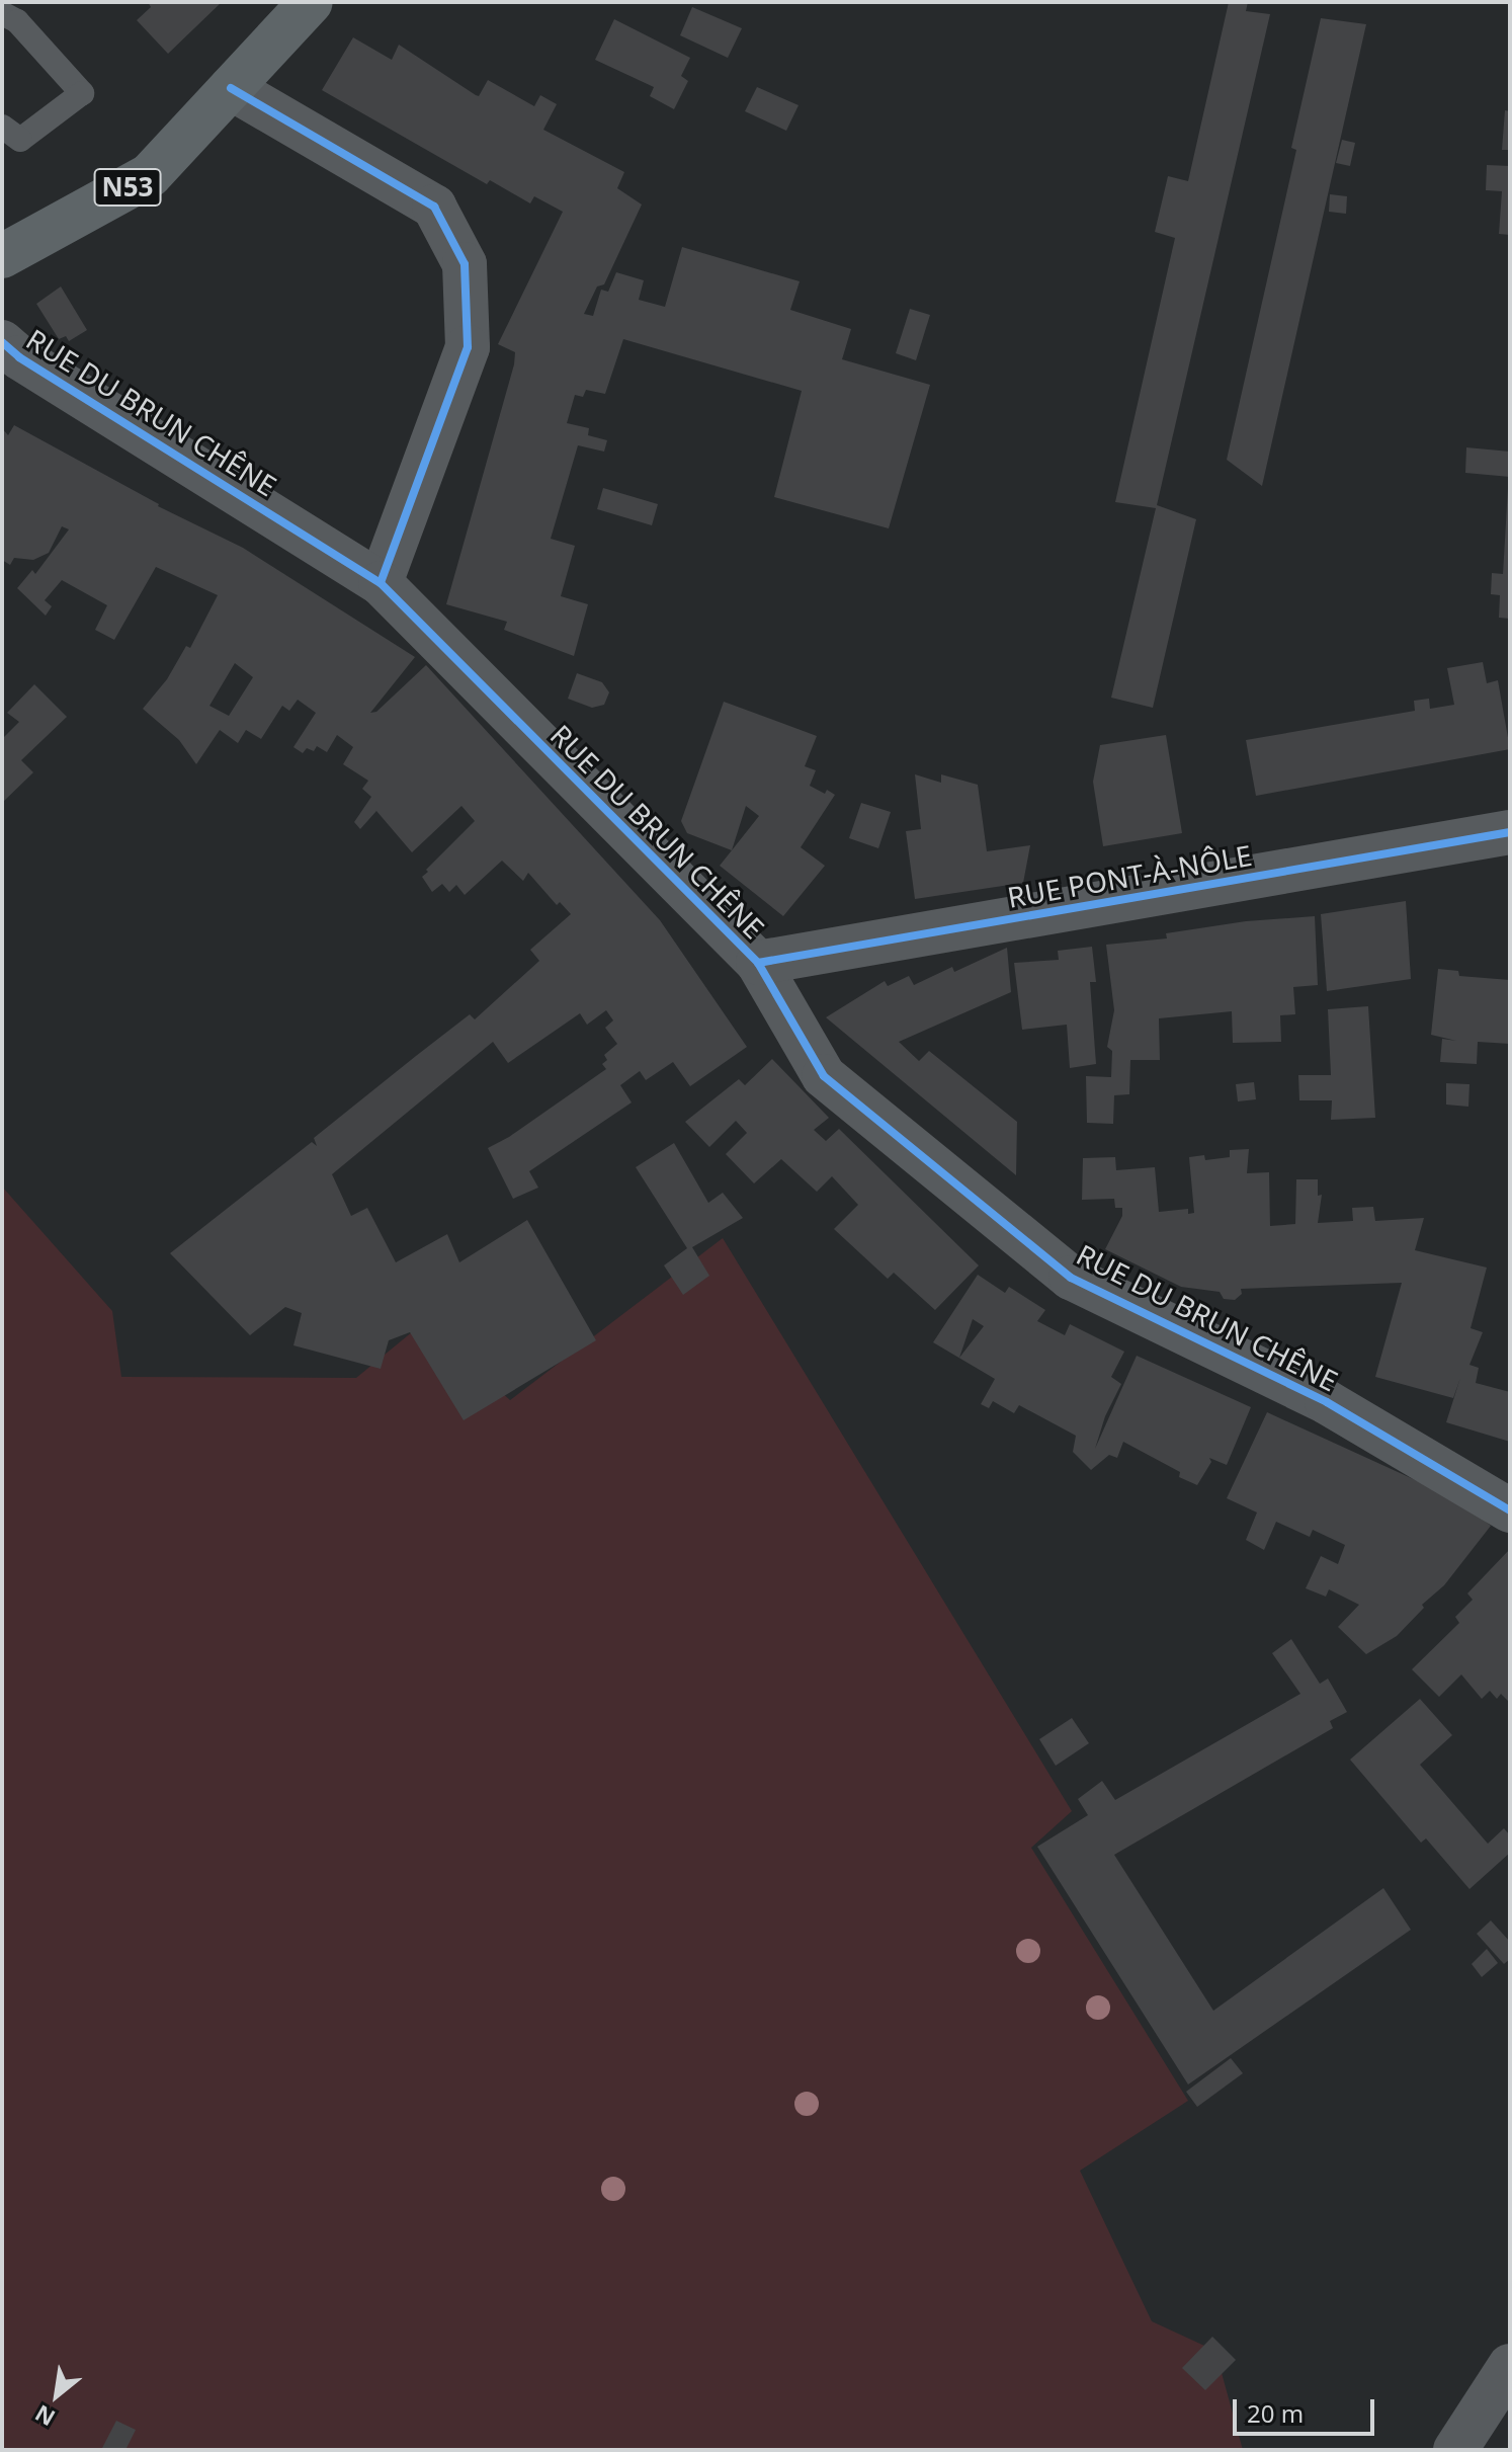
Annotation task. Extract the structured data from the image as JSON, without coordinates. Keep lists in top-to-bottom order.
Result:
{
  "streets": {
    "main road": ["N53"],
    "street": ["RUE DU BRUN CHÊNE", "RUE PONT-À-NÔLE"]
  },
  "crossings": [
    ["RUE DU BRUN CHÊNE", "RUE PONT-À-NÔLE"]
  ],
  "scale_bar": "20 m",
  "north": "bottom left"
}
